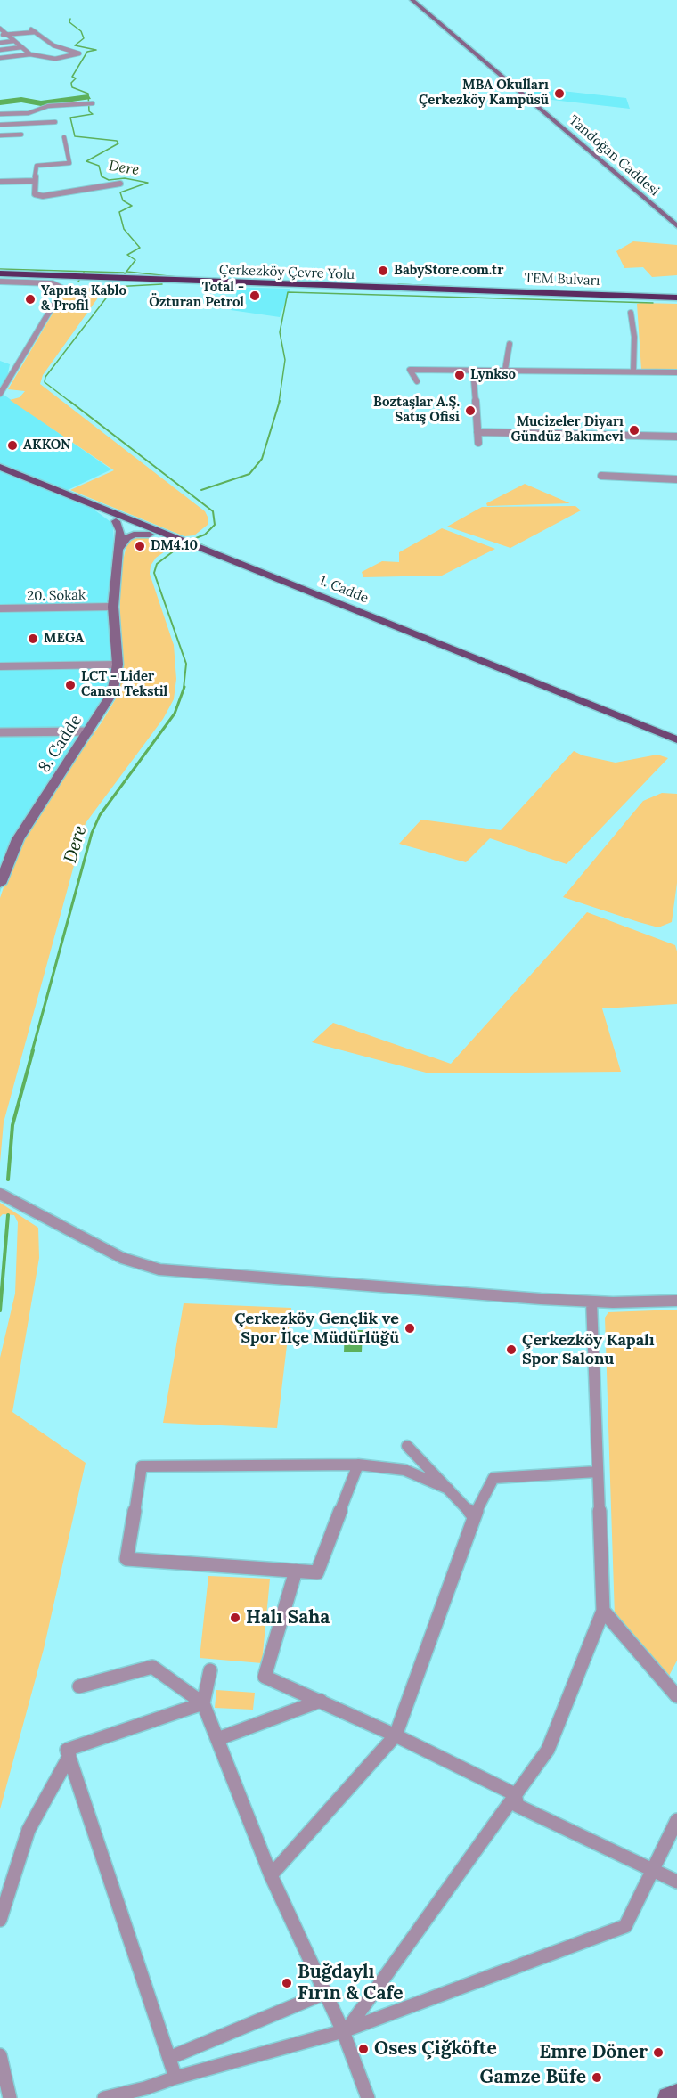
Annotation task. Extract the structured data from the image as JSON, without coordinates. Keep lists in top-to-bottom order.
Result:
{
  "streets": {
    "highway": ["Çerkezköy Çevre Yolu", "TEM Bulvarı"],
    "main road": ["Tandoğan Caddesi", "1. Cadde", "8. Cadde"],
    "street": ["20. Sokak"]
  },
  "crossings": [
    ["Çerkezköy Çevre Yolu", "TEM Bulvarı"],
    ["1. Cadde", "8. Cadde"],
    ["20. Sokak", "8. Cadde"]
  ],
  "water": ["Dere"],
  "places": [
    "MBA Okulları Çerkezköy Kampüsü",
    "BabyStore.com.tr",
    "Total - Özturan Petrol",
    "Yapıtaş Kablo & Profil",
    "Lynkso",
    "Boztaşlar A.Ş. Satış Ofisi",
    "Mucizeler Diyarı Gündüz Bakımevi",
    "AKKON",
    "DM4.10",
    "MEGA",
    "LCT - Lider Cansu Tekstil",
    "Çerkezköy Gençlik ve Spor İlçe Müdürlüğü",
    "Çerkezköy Kapalı Spor Salonu",
    "Halı Saha",
    "Buğdaylı Fırın & Cafe",
    "Oses Çiğköfte",
    "Emre Döner",
    "Gamze Büfe"
  ]
}
